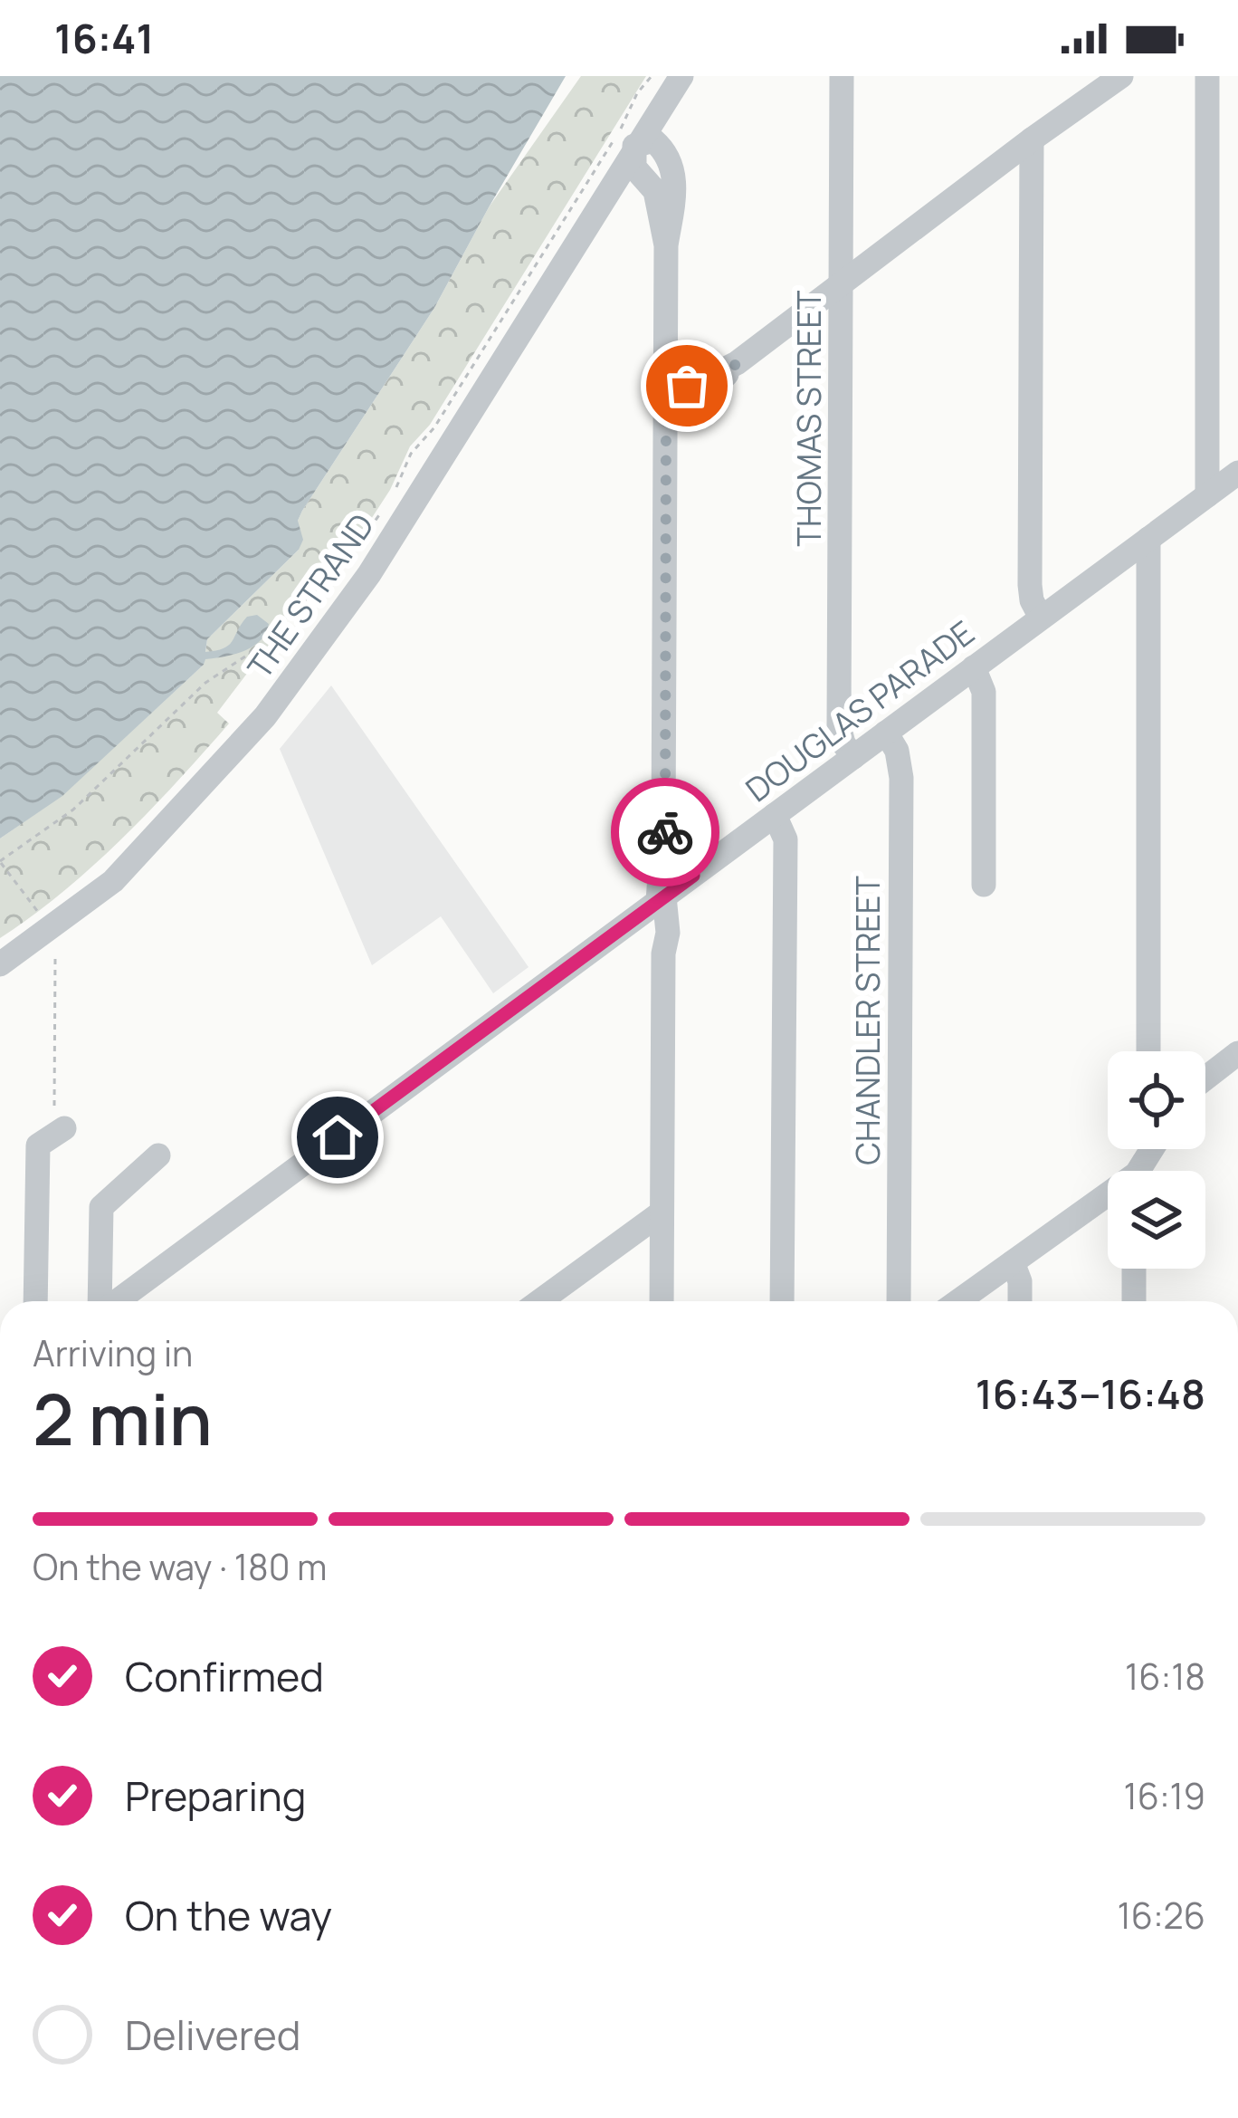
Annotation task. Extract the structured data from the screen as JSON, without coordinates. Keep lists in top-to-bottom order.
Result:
{
  "streets": {
    "street": [
      "THOMAS STREET",
      "THE STRAND",
      "DOUGLAS PARADE",
      "CHANDLER STREET"
    ]
  },
  "crossings": [
    ["THOMAS STREET", "DOUGLAS PARADE"],
    ["DOUGLAS PARADE", "CHANDLER STREET"]
  ],
  "page": {
    "status": "16:41",
    "heading": ["2 min", "Arriving in", "16:43–16:48"],
    "bar": "On the way · 180 m",
    "list": [
      ["Confirmed", "16:18"],
      ["Preparing", "16:19"],
      ["On the way", "16:26"],
      "Delivered"
    ]
  }
}
